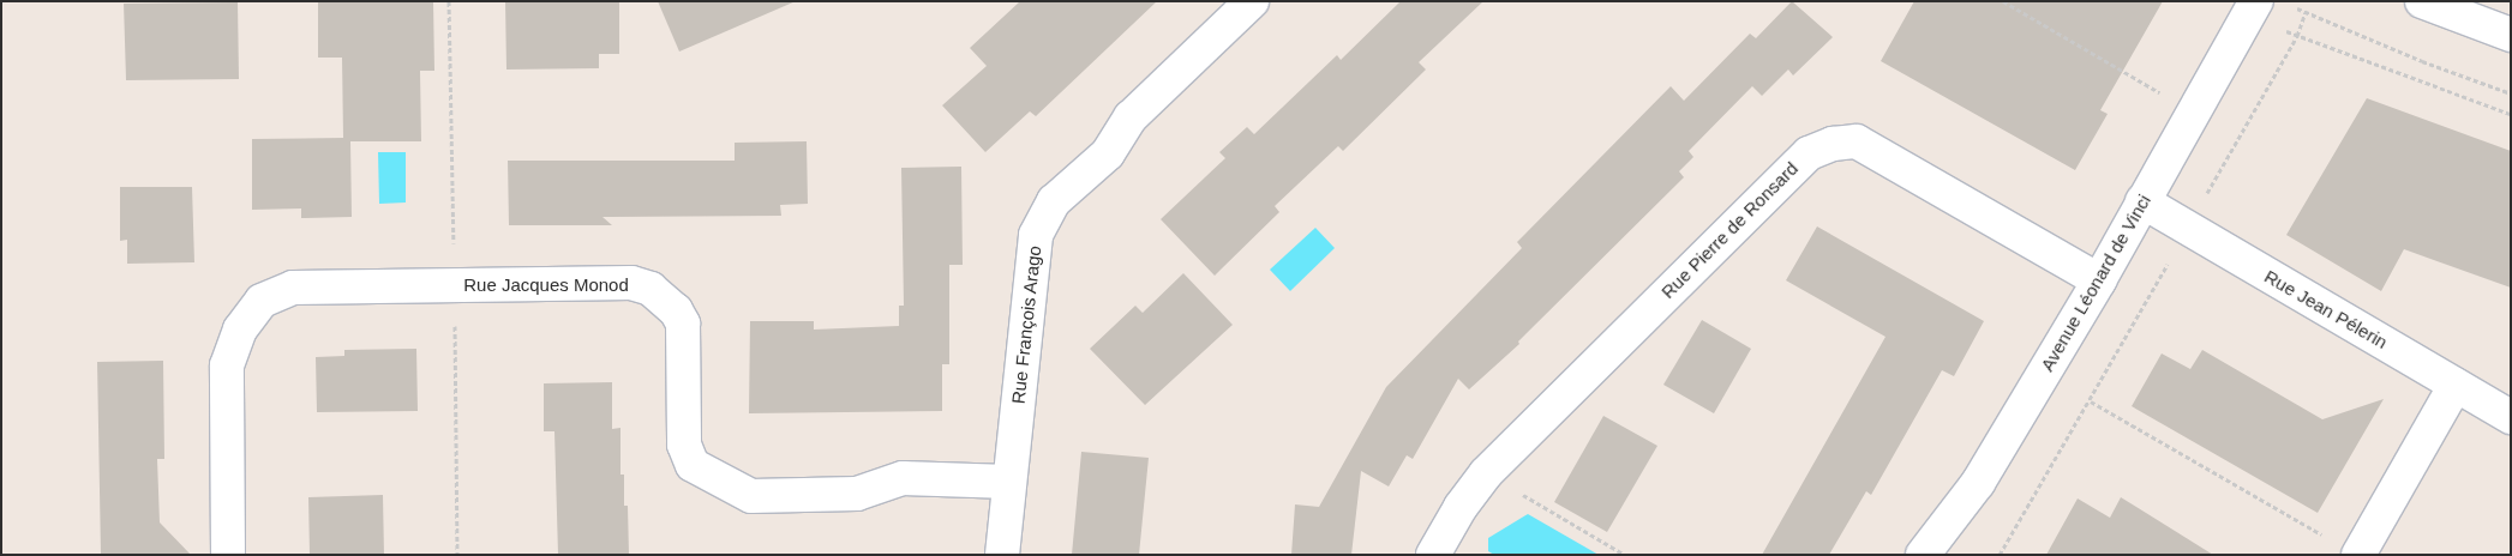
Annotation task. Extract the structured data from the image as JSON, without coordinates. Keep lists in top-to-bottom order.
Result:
{
  "streets": {
    "street": [
      "Rue Pierre de Ronsard",
      "Avenue Léonard de Vinci",
      "Rue Jacques Monod",
      "Rue Jean Pélerin",
      "Rue François Arago"
    ]
  },
  "crossings": [
    ["Rue Pierre de Ronsard", "Avenue Léonard de Vinci"],
    ["Avenue Léonard de Vinci", "Rue Jean Pélerin"],
    ["Rue Jacques Monod", "Rue François Arago"]
  ]
}
